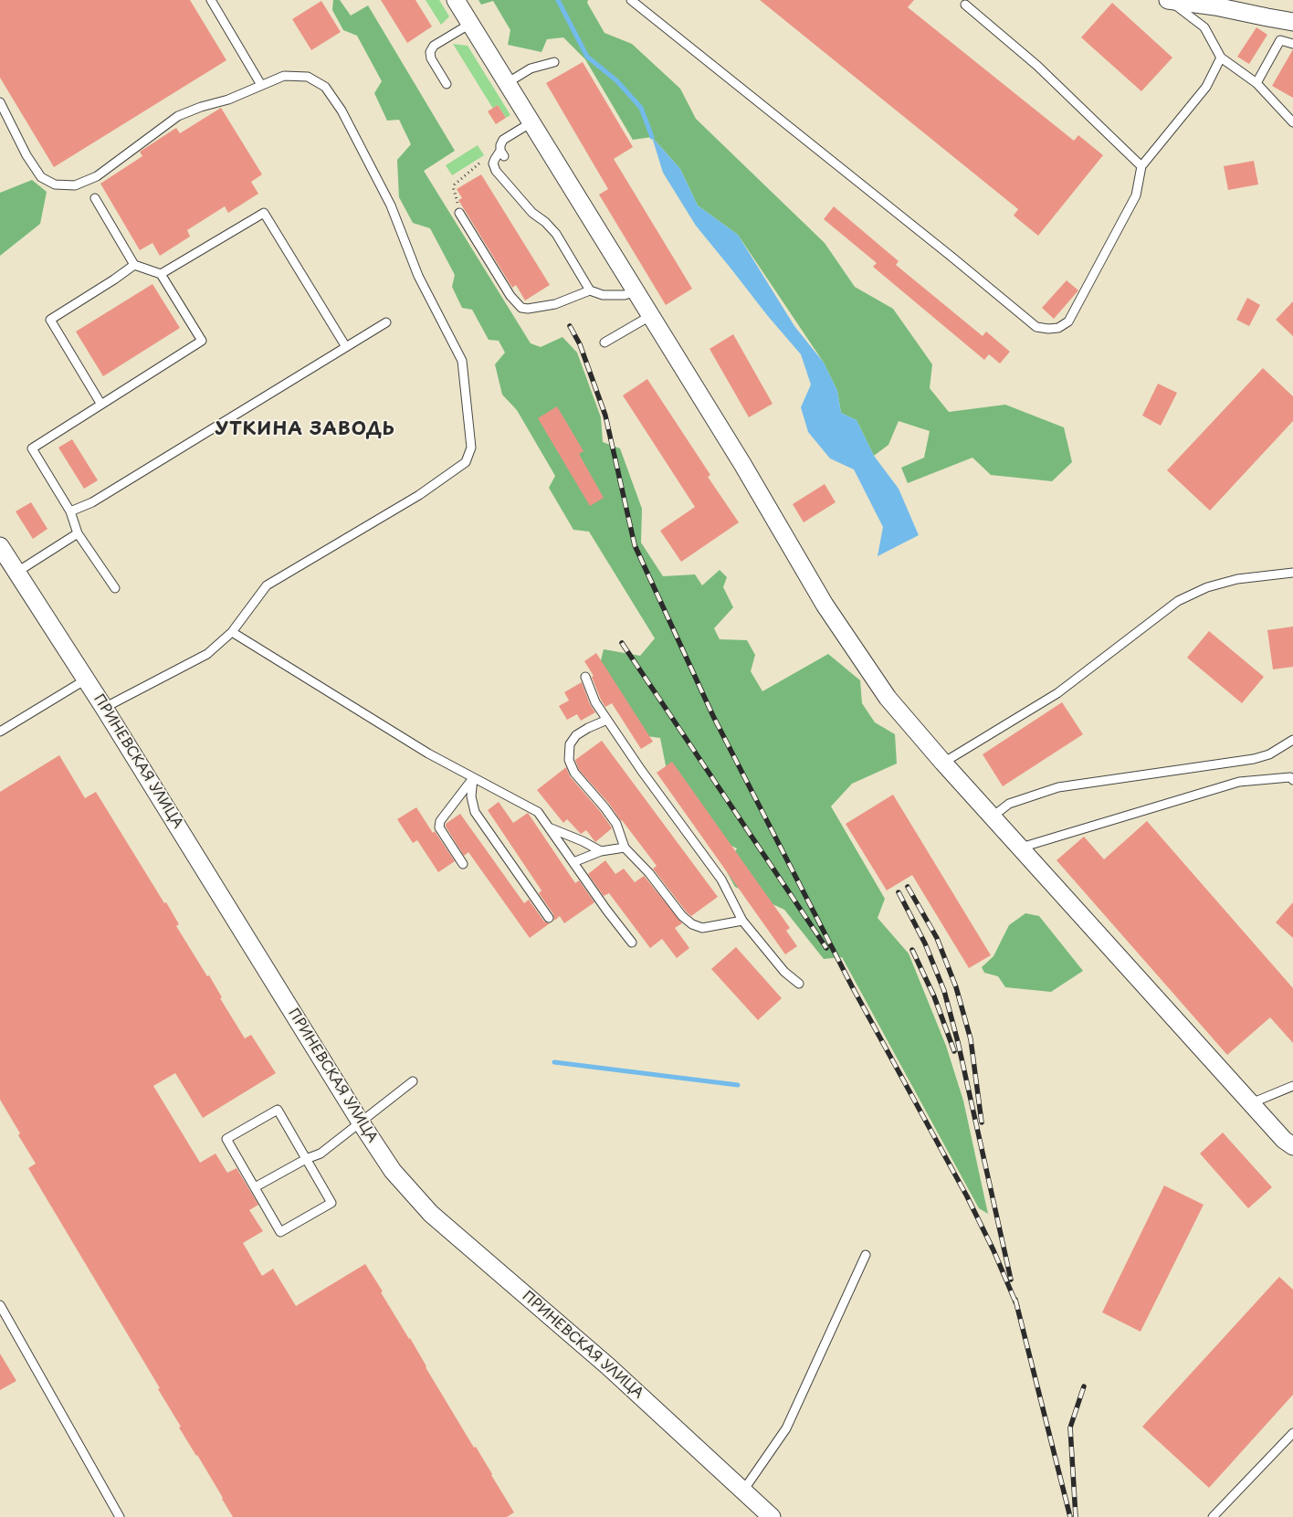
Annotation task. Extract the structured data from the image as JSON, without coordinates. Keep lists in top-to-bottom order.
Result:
{
  "streets": {
    "street": ["ПРИНЕВСКАЯ УЛИЦА"]
  },
  "districts": ["УТКИНА ЗАВОДЬ"]
}
